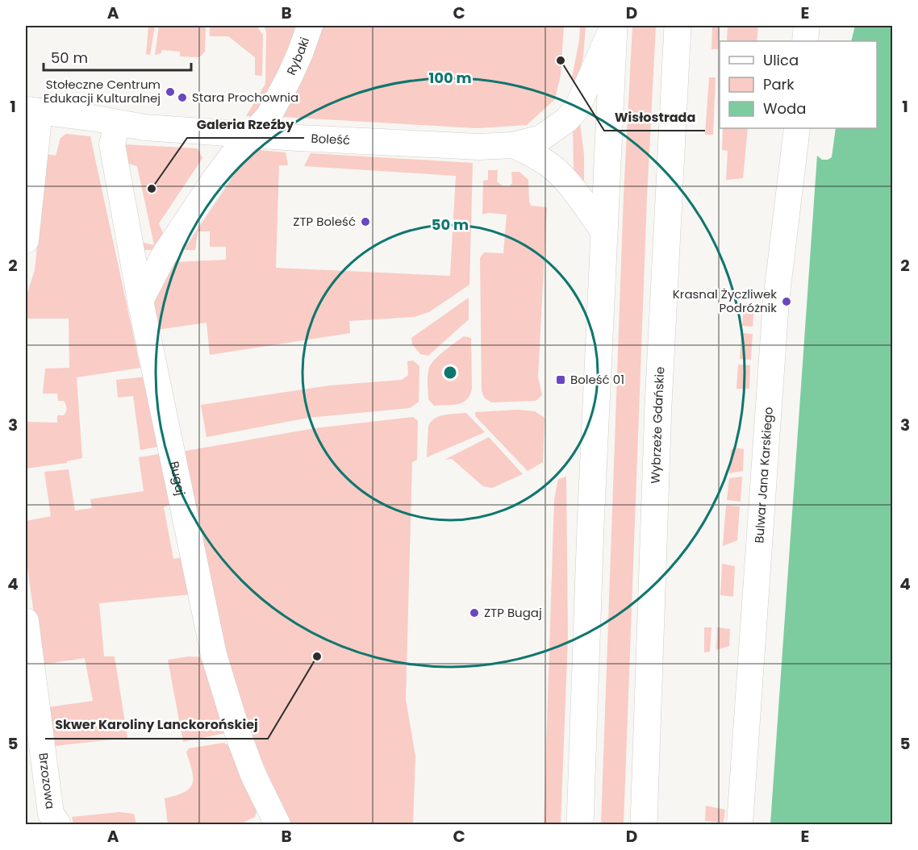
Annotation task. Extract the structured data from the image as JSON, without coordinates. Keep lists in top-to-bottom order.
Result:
{
  "streets": {
    "main road": ["Wybrzeże Gdańskie"],
    "street": [
      "Rybaki",
      "Boleść",
      "Bulwar Jana Karskiego",
      "Bugaj",
      "Brzozowa"
    ]
  },
  "crossings": [
    ["Rybaki", "Boleść"],
    ["Rybaki", "Bugaj"],
    ["Boleść", "Bugaj"]
  ],
  "places": {
    "other": [
      "Wisłostrada",
      "Stołeczne Centrum Edukacji Kulturalnej",
      "Stara Prochownia",
      "Galeria Rzeźby",
      "ZTP Boleść",
      "Krasnal Życzliwek Podróżnik",
      "ZTP Bugaj",
      "Skwer Karoliny Lanckorońskiej"
    ],
    "transit": ["Boleść 01"]
  },
  "legend": ["Ulica", "Park", "Woda"],
  "scale_bar": "50 m",
  "grid": {
    "columns": [
      "A",
      "B",
      "C",
      "D",
      "E"
    ],
    "rows": [
      "1",
      "2",
      "3",
      "4",
      "5"
    ]
  },
  "rings": ["100 m", "50 m"]
}
